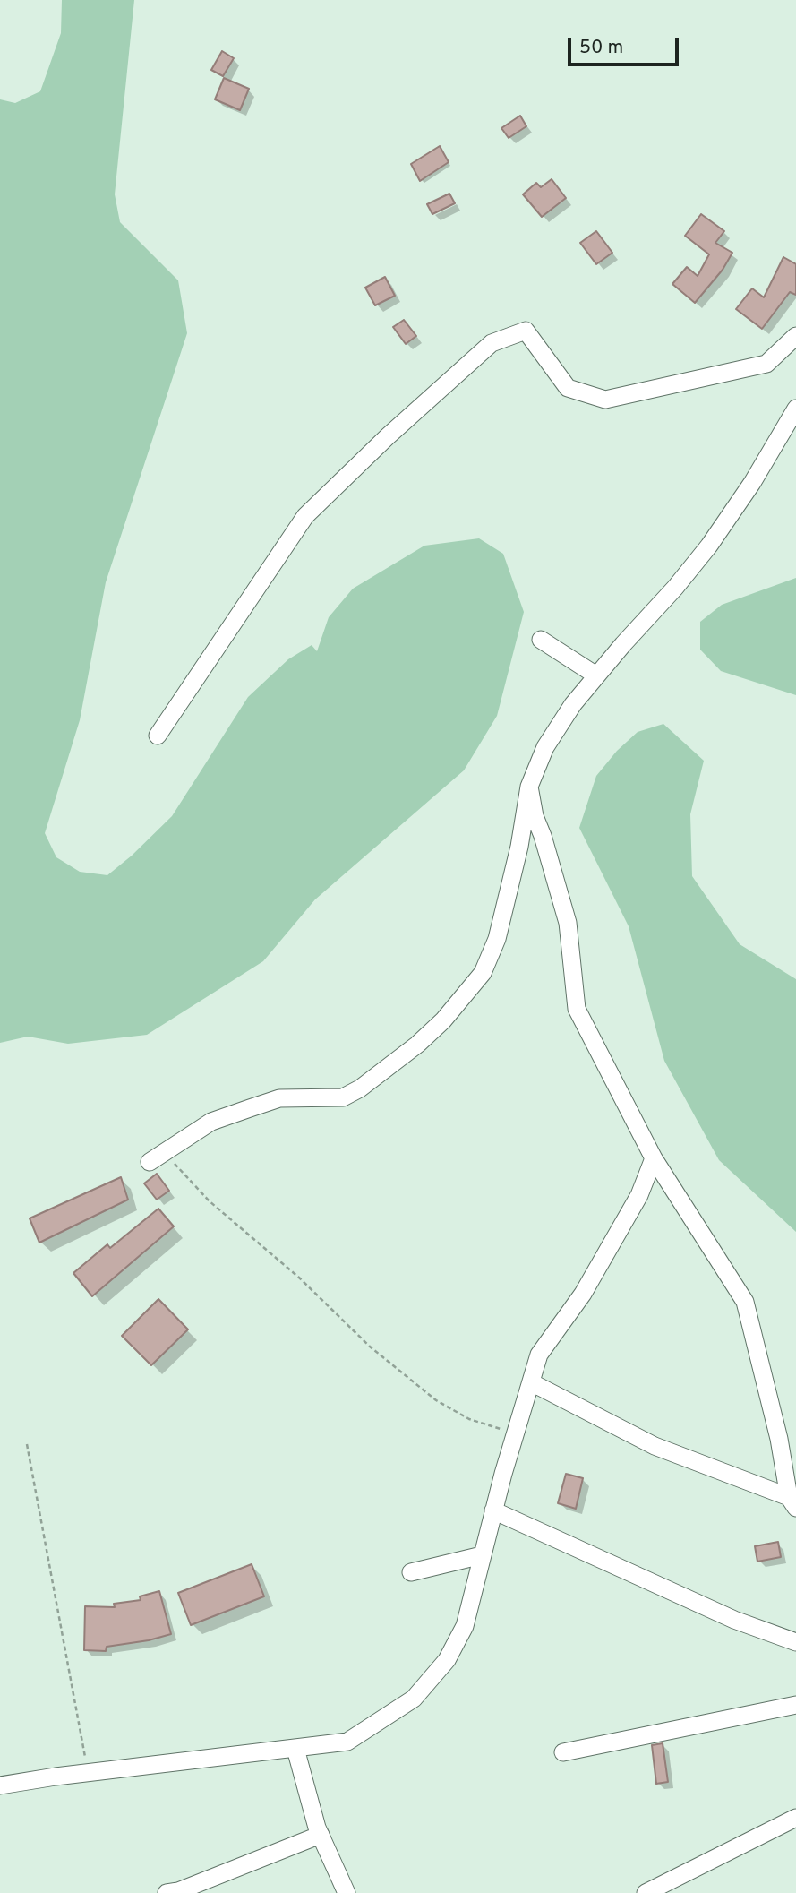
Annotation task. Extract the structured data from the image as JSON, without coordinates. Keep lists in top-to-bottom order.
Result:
{
  "scale_bar": "50 m"
}
